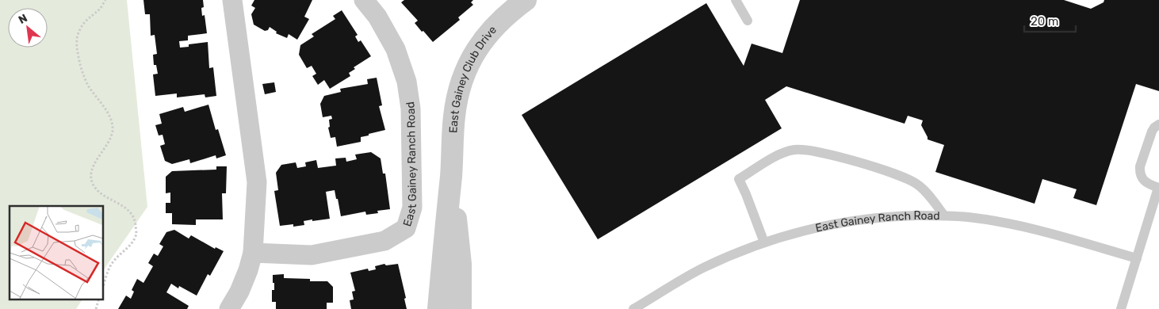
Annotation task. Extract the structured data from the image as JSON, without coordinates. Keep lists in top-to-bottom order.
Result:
{
  "streets": {
    "street": ["East Gainey Club Drive", "East Gainey Ranch Road"]
  },
  "scale_bar": "20 m",
  "north": "top left"
}
